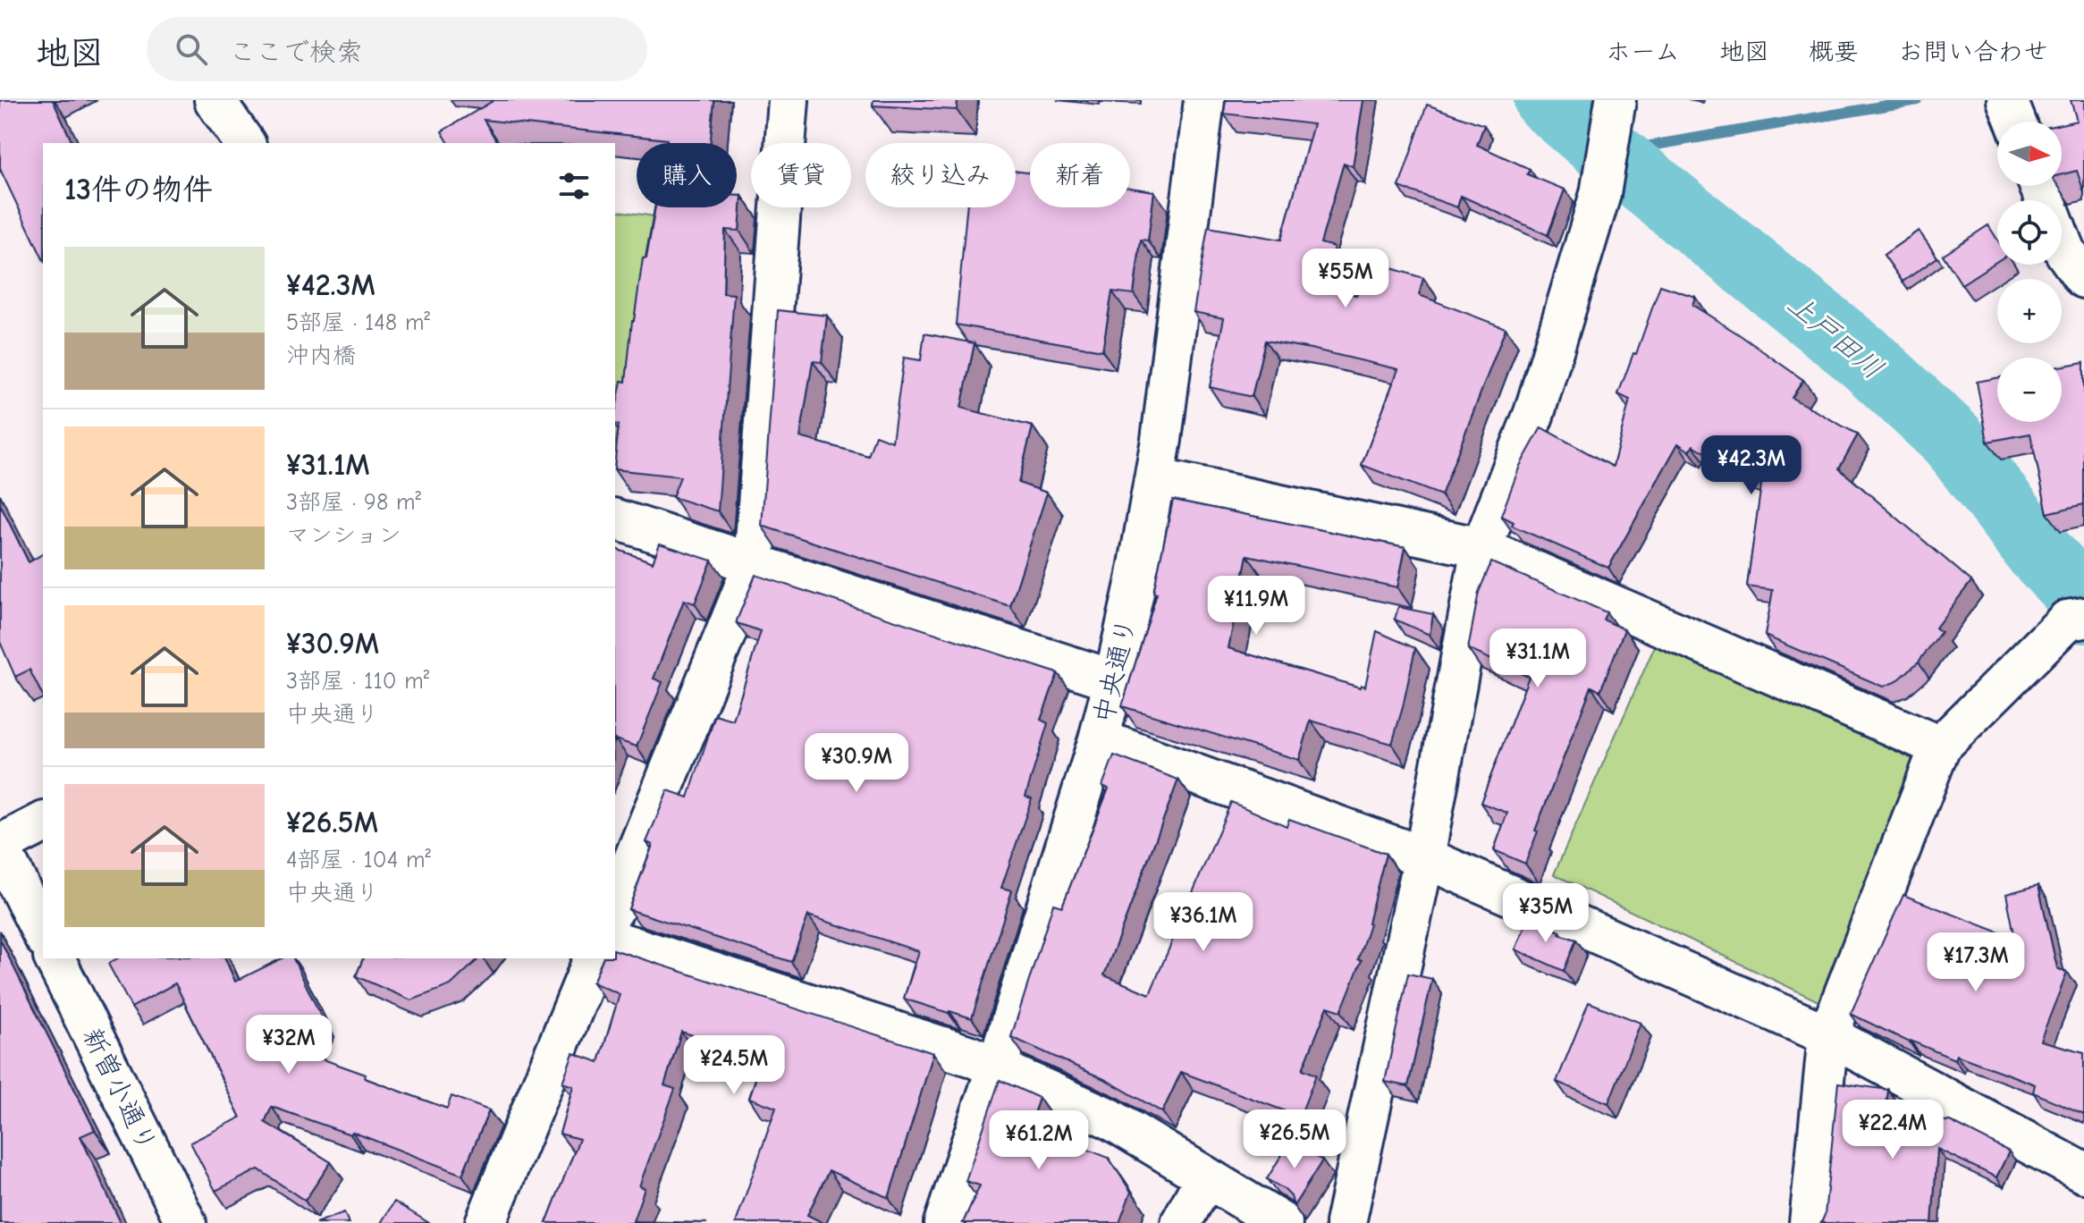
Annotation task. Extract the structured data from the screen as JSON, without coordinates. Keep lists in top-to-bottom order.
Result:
{
  "streets": {
    "street": ["中央通り", "新曽小通り"]
  },
  "water": ["上戸田川"],
  "north": "right",
  "page": {
    "header": "地図",
    "search": "ここで検索",
    "nav": [
      "ホーム",
      "地図",
      "概要",
      "お問い合わせ"
    ],
    "map_buttons": ["+", "−"],
    "chip": [
      "購入",
      "賃貸",
      "絞り込み",
      "新着"
    ],
    "heading": "13件の物件",
    "list": [
      {
        "name": "¥42.3M",
        "note": "5部屋 · 148 m² · 沖内橋"
      },
      {
        "name": "¥31.1M",
        "note": "3部屋 · 98 m² · マンション"
      },
      {
        "name": "¥30.9M",
        "note": "3部屋 · 110 m² · 中央通り"
      },
      {
        "name": "¥26.5M",
        "note": "4部屋 · 104 m² · 中央通り"
      }
    ],
    "price": [
      "¥55M",
      "¥42.3M",
      "¥11.9M",
      "¥31.1M",
      "¥30.9M",
      "¥35M",
      "¥36.1M",
      "¥17.3M",
      "¥32M",
      "¥24.5M",
      "¥22.4M",
      "¥26.5M",
      "¥61.2M"
    ]
  }
}
